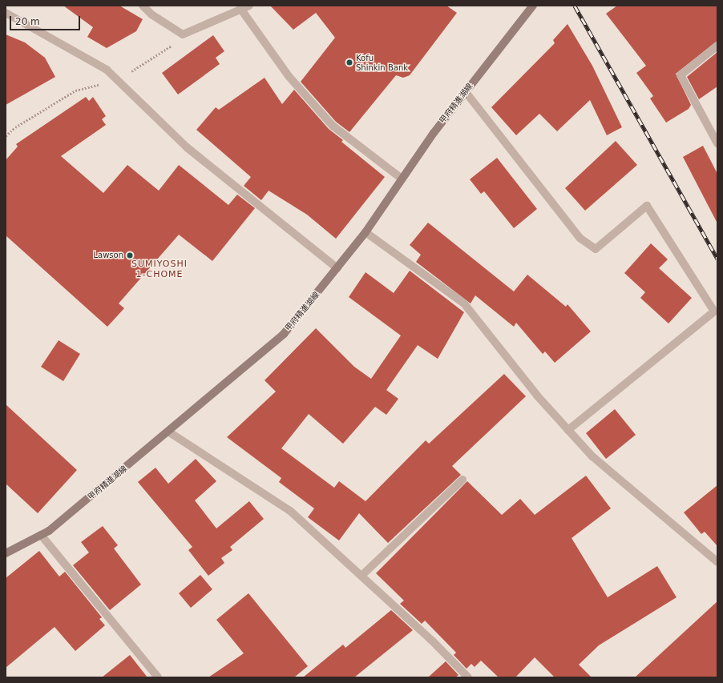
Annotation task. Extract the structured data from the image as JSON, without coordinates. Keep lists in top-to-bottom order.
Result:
{
  "streets": {
    "main road": ["甲府精進湖線"]
  },
  "districts": ["SUMIYOSHI 1-CHOME"],
  "places": ["Kofu Shinkin Bank", "Lawson"],
  "scale_bar": "20 m"
}
